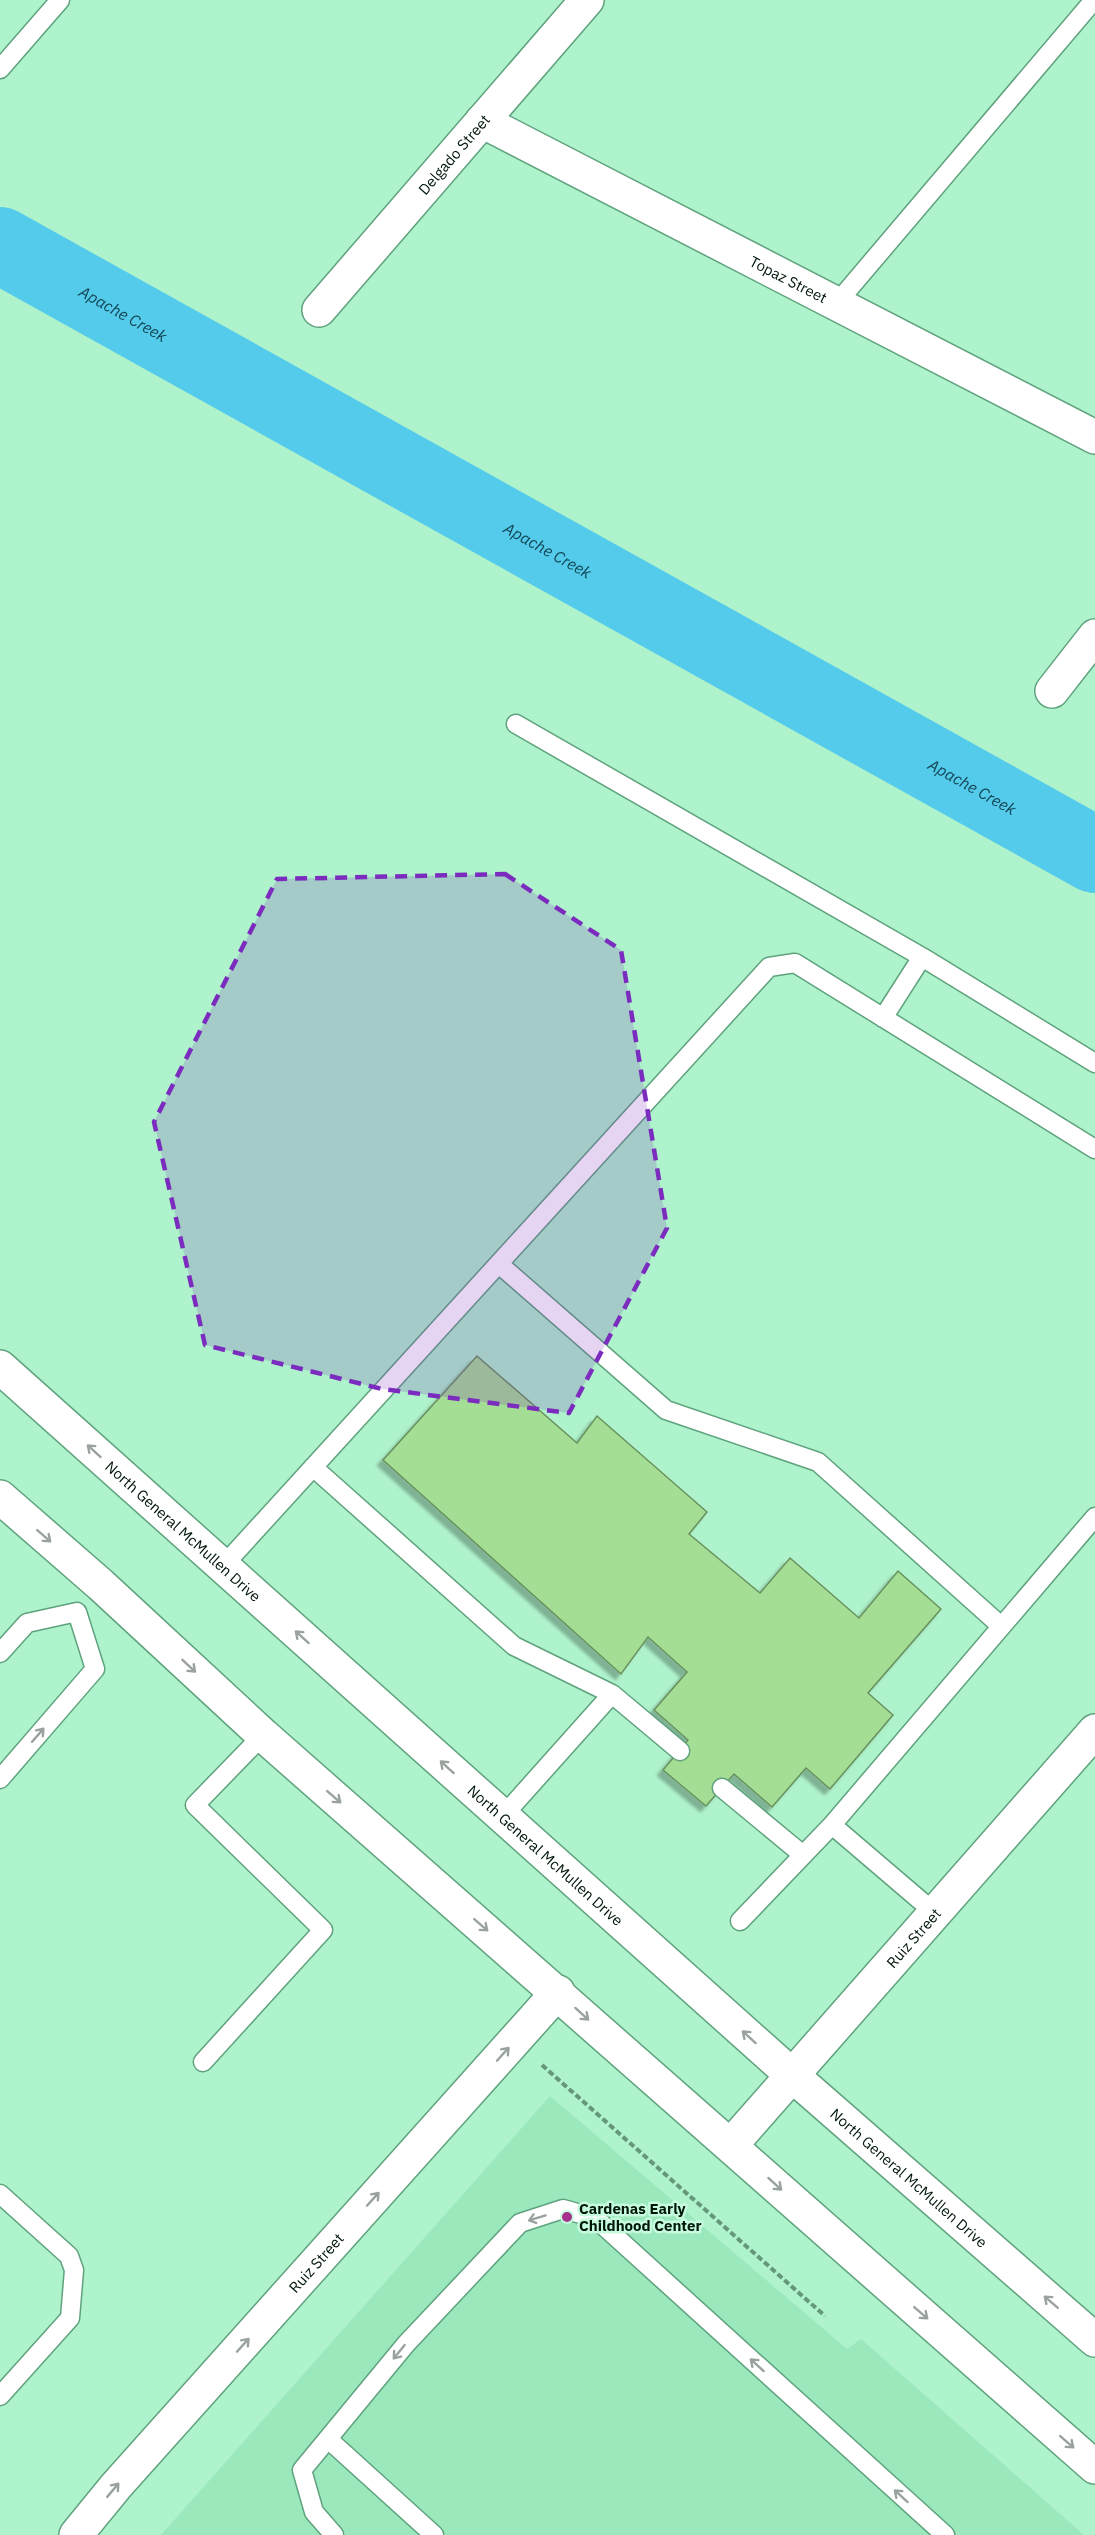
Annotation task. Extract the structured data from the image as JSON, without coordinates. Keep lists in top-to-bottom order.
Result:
{
  "streets": {
    "main road": [
      "Delgado Street",
      "Topaz Street",
      "North General McMullen Drive",
      "Ruiz Street"
    ]
  },
  "crossings": [
    ["Delgado Street", "Topaz Street"],
    ["North General McMullen Drive", "Ruiz Street"]
  ],
  "one_way": ["Ruiz Street"],
  "water": ["Apache Creek"],
  "places": ["Cardenas Early Childhood Center"]
}
